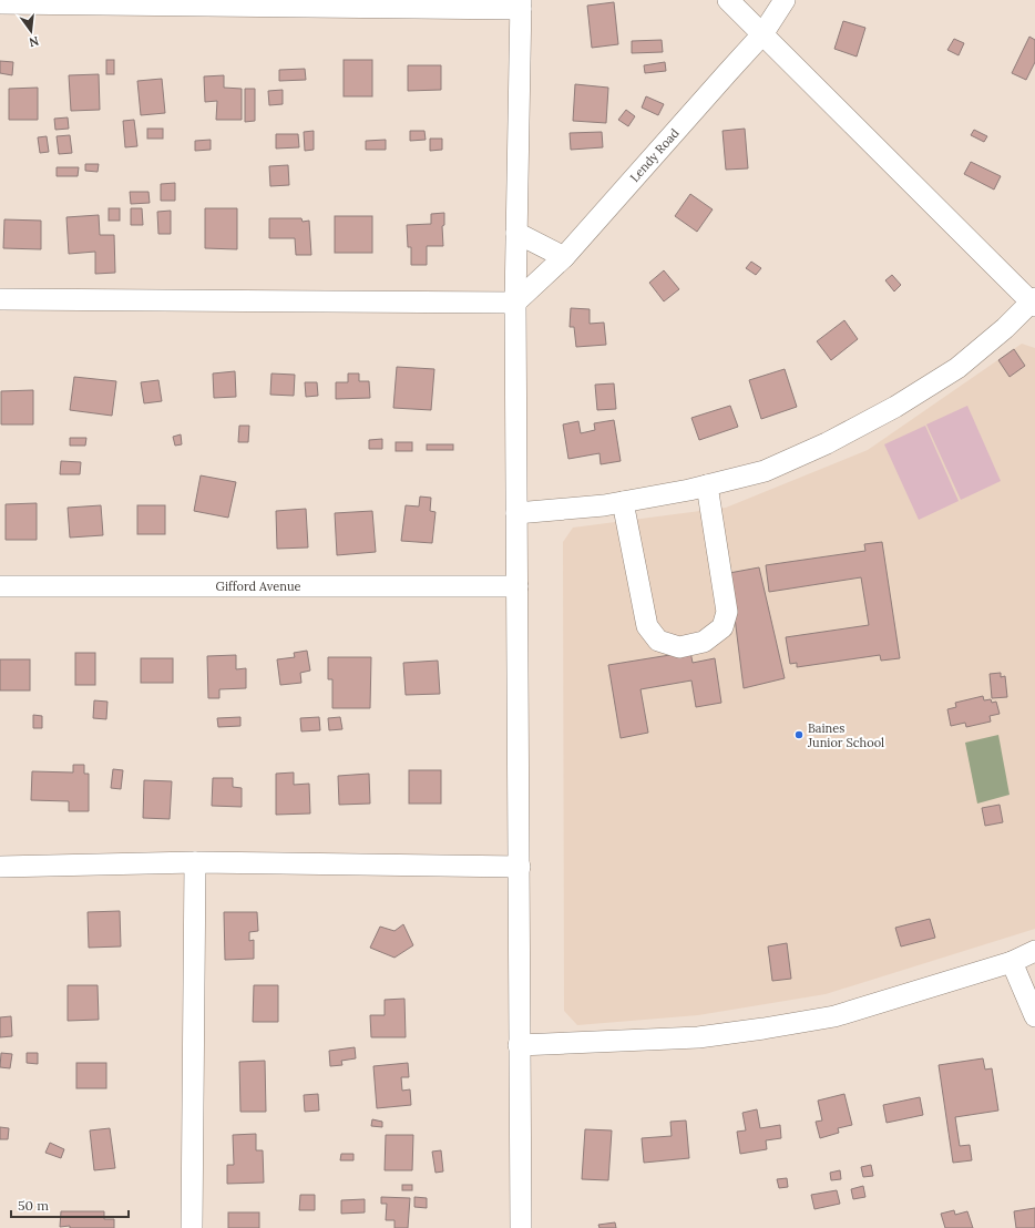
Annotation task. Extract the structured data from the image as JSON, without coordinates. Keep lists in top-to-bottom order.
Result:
{
  "streets": {
    "street": ["Lendy Road", "Gifford Avenue"]
  },
  "places": ["Baines Junior School"],
  "scale_bar": "50 m",
  "north": "bottom"
}
